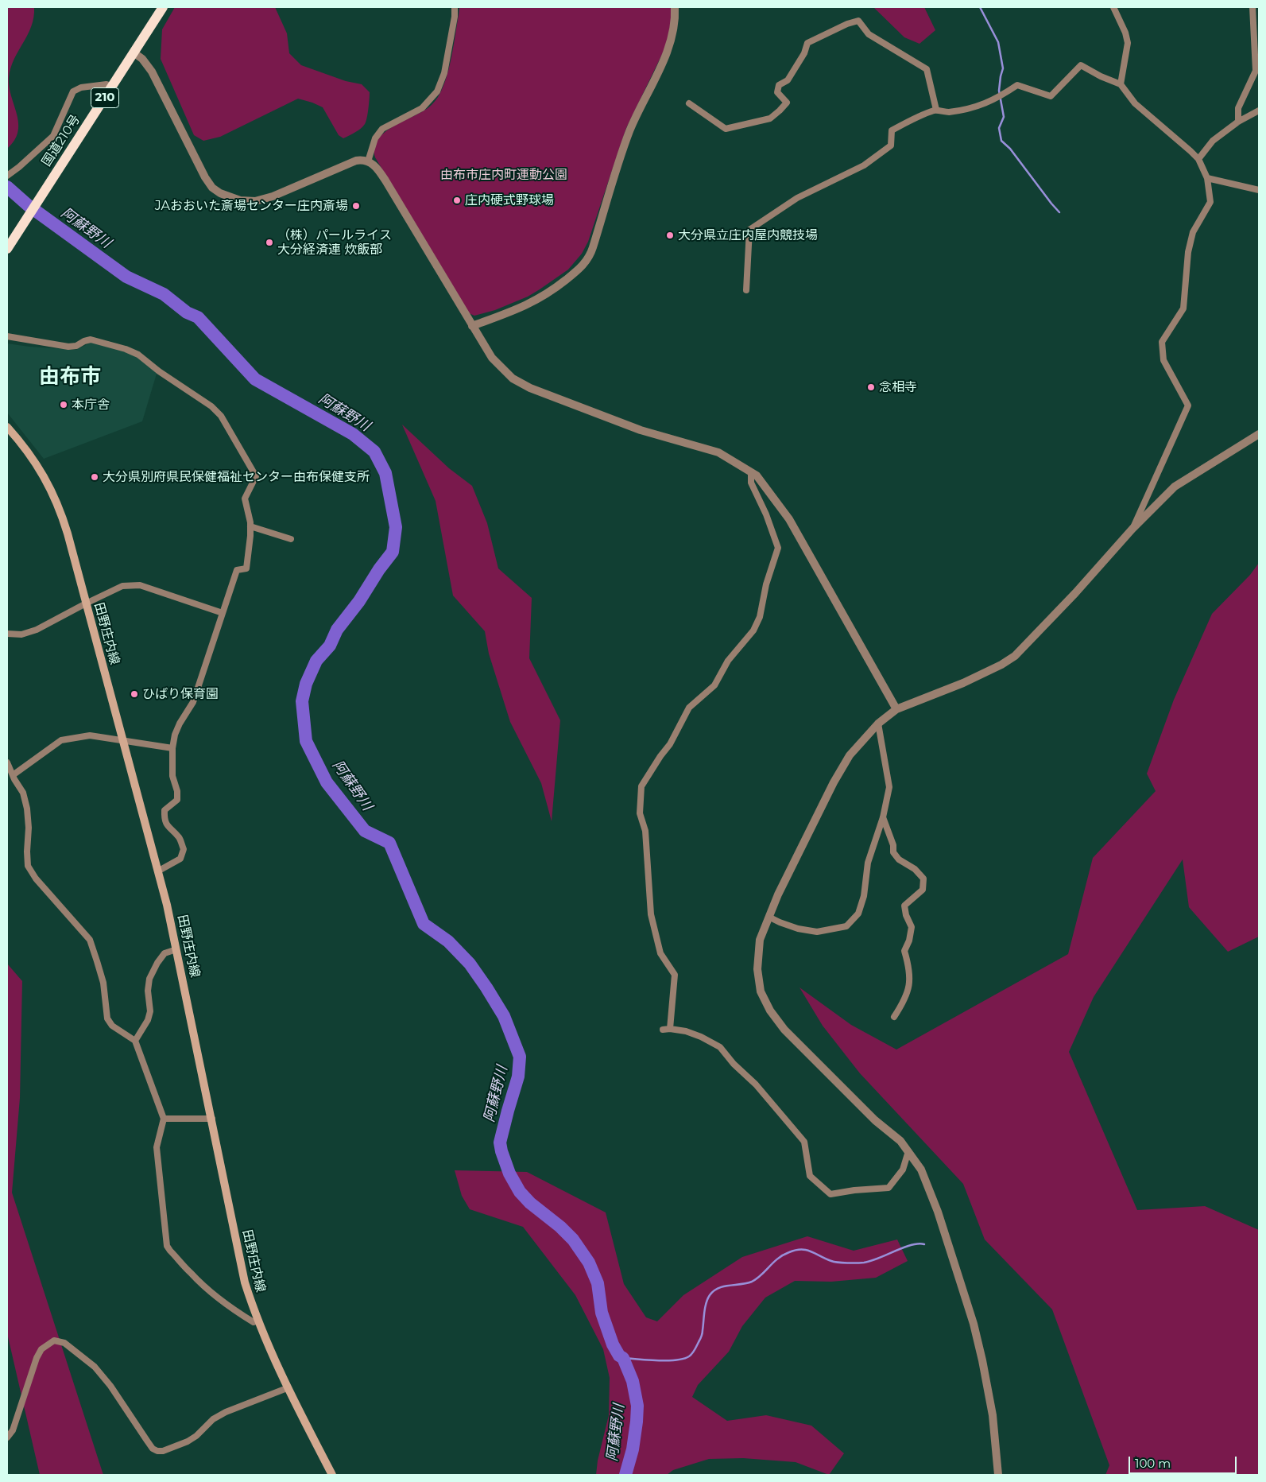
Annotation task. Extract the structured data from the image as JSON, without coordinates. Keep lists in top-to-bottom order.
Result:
{
  "streets": {
    "highway": ["210", "国道210号"],
    "main road": ["田野庄内線"]
  },
  "districts": ["由布市"],
  "water": ["阿蘇野川"],
  "parks": ["由布市庄内町運動公園"],
  "places": [
    "庄内硬式野球場",
    "JAおおいた斎場センター庄内斎場",
    "大分県立庄内屋内競技場",
    "（株）パールライス 大分経済連 炊飯部",
    "念相寺",
    "本庁舎",
    "大分県別府県民保健福祉センター由布保健支所",
    "ひばり保育園"
  ],
  "scale_bar": "100 m"
}
